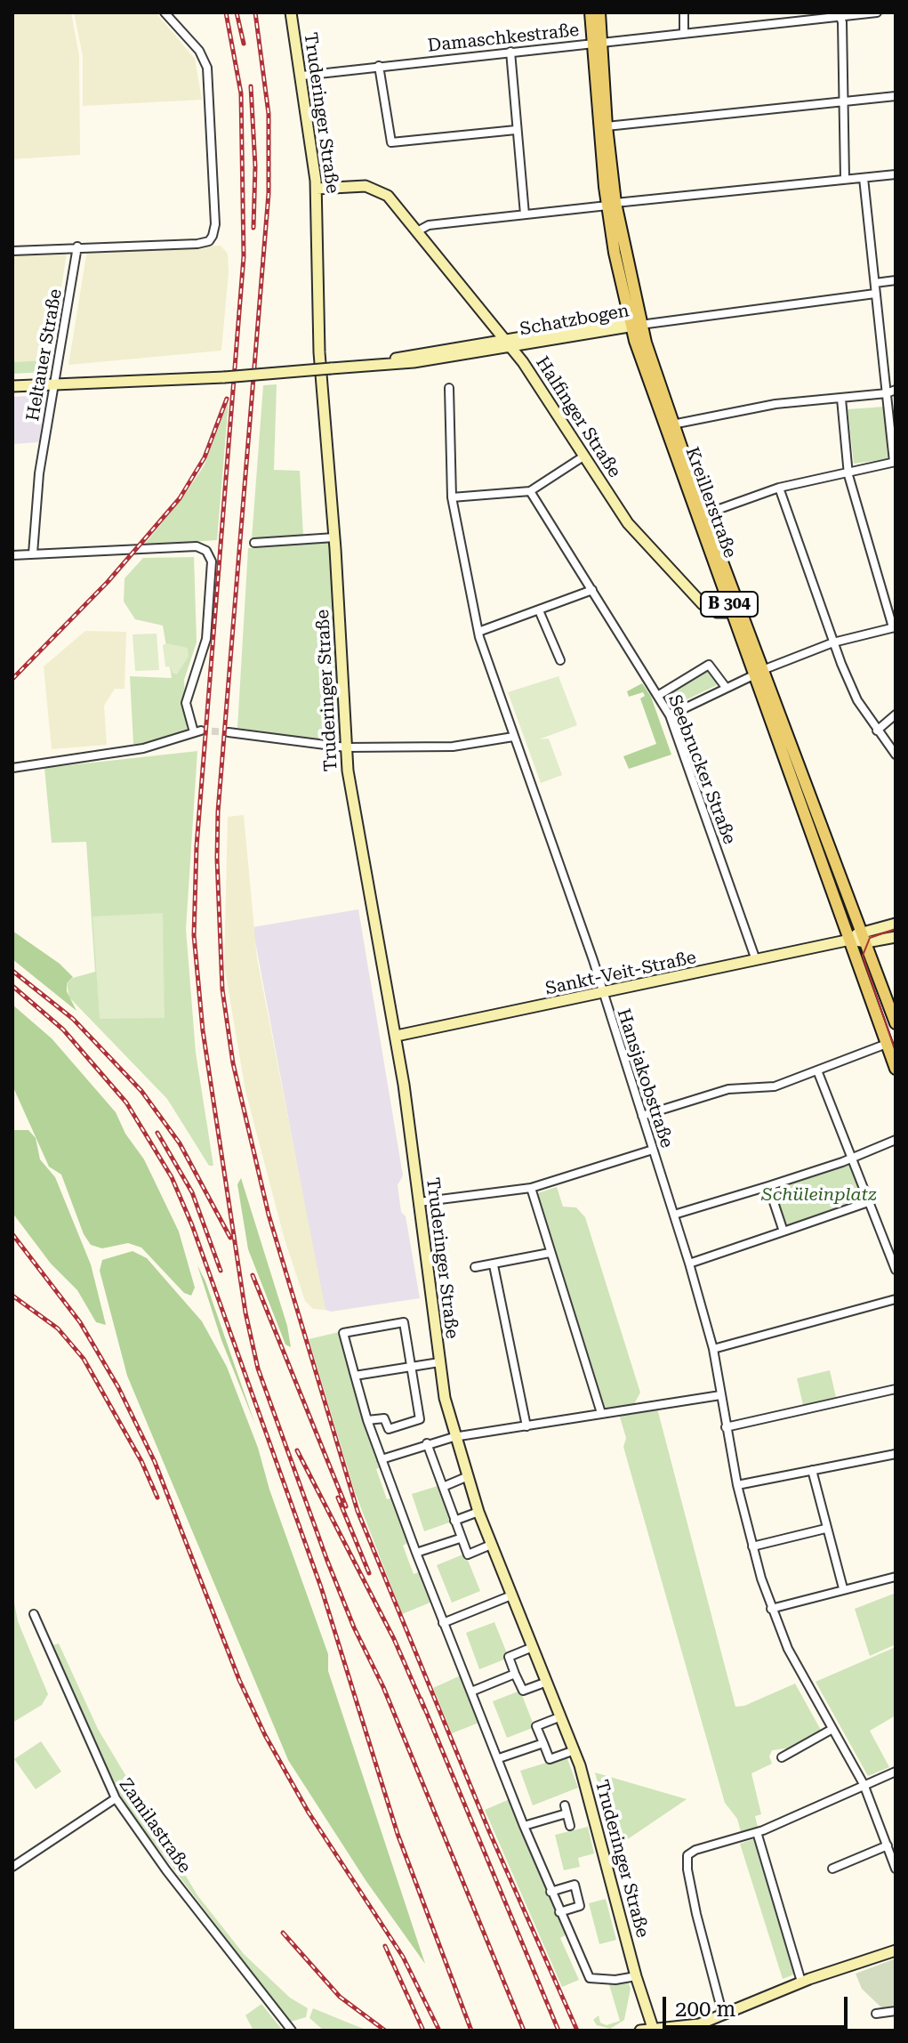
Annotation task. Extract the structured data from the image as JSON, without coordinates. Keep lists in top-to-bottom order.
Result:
{
  "streets": {
    "main road": ["Kreillerstraße", "B 304"],
    "street": [
      "Damaschkestraße",
      "Truderinger Straße",
      "Schatzbogen",
      "Heltauer Straße",
      "Halfinger Straße",
      "Seebrucker Straße",
      "Sankt-Veit-Straße",
      "Hansjakobstraße",
      "Zamilastraße"
    ]
  },
  "crossings": [
    ["Damaschkestraße", "Truderinger Straße"],
    ["Damaschkestraße", "Kreillerstraße"],
    ["Truderinger Straße", "Halfinger Straße"],
    ["Truderinger Straße", "Sankt-Veit-Straße"],
    ["Schatzbogen", "Heltauer Straße"],
    ["Schatzbogen", "Halfinger Straße"],
    ["Schatzbogen", "Kreillerstraße"],
    ["Halfinger Straße", "Kreillerstraße"],
    ["Kreillerstraße", "Sankt-Veit-Straße"],
    ["Seebrucker Straße", "Sankt-Veit-Straße"],
    ["Sankt-Veit-Straße", "Hansjakobstraße"]
  ],
  "parks": ["Schüleinplatz"],
  "scale_bar": "200 m"
}
